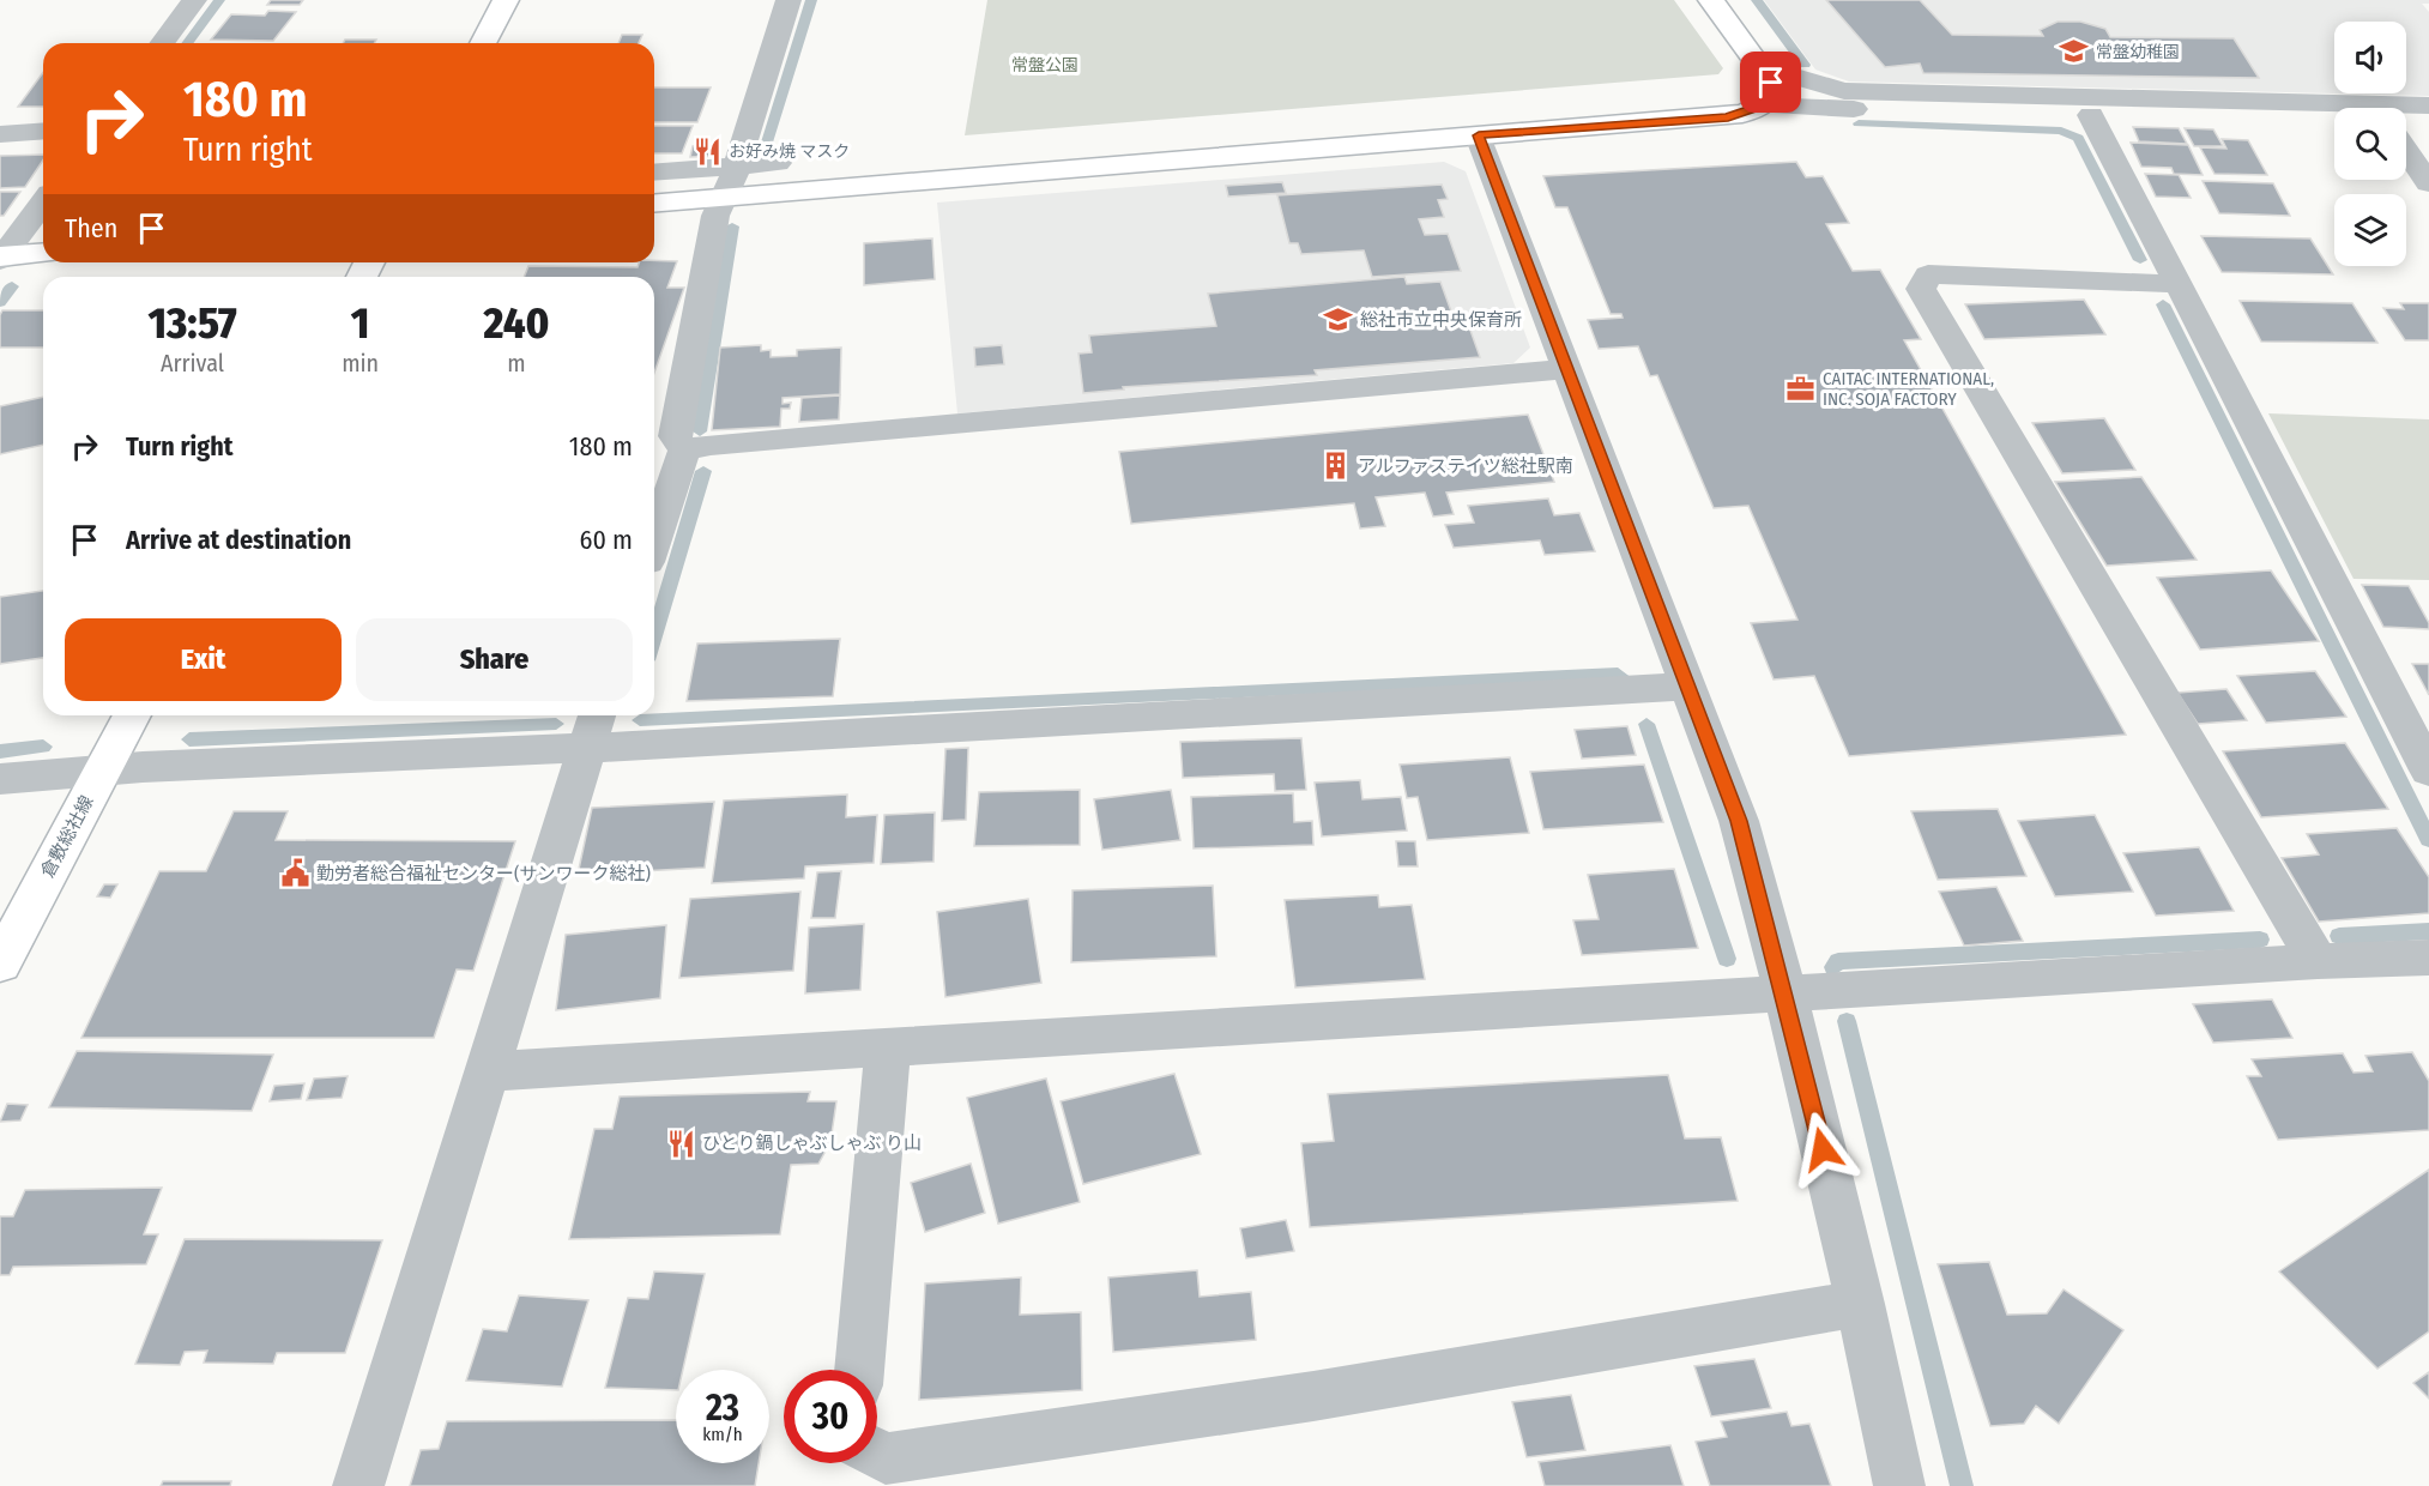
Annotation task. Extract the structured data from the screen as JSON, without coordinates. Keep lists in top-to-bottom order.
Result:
{
  "streets": {
    "street": ["倉敷総社線"]
  },
  "parks": ["常盤公園"],
  "places": {
    "school or university": ["常盤幼稚園", "総社市立中央保育所"],
    "restaurant": ["お好み焼 マスク", "ひとり鍋しゃぶしゃぶ り山"],
    "office": ["CAITAC INTERNATIONAL, INC. SOJA FACTORY"],
    "building": ["アルファステイツ総社駅南"],
    "public building": ["勤労者総合福祉センター(サンワーク総社)"]
  },
  "page": {
    "turn": ["180 m", "Turn right"],
    "then": "Then",
    "eta": [
      "13:57",
      "Arrival",
      "1",
      "min",
      "240",
      "m"
    ],
    "list": [
      {
        "name": "Turn right",
        "value": "180 m"
      },
      {
        "name": "Arrive at destination",
        "value": "60 m"
      }
    ],
    "buttons": ["Exit", "Share"],
    "speed": "23 km/h",
    "limit": "30"
  }
}
